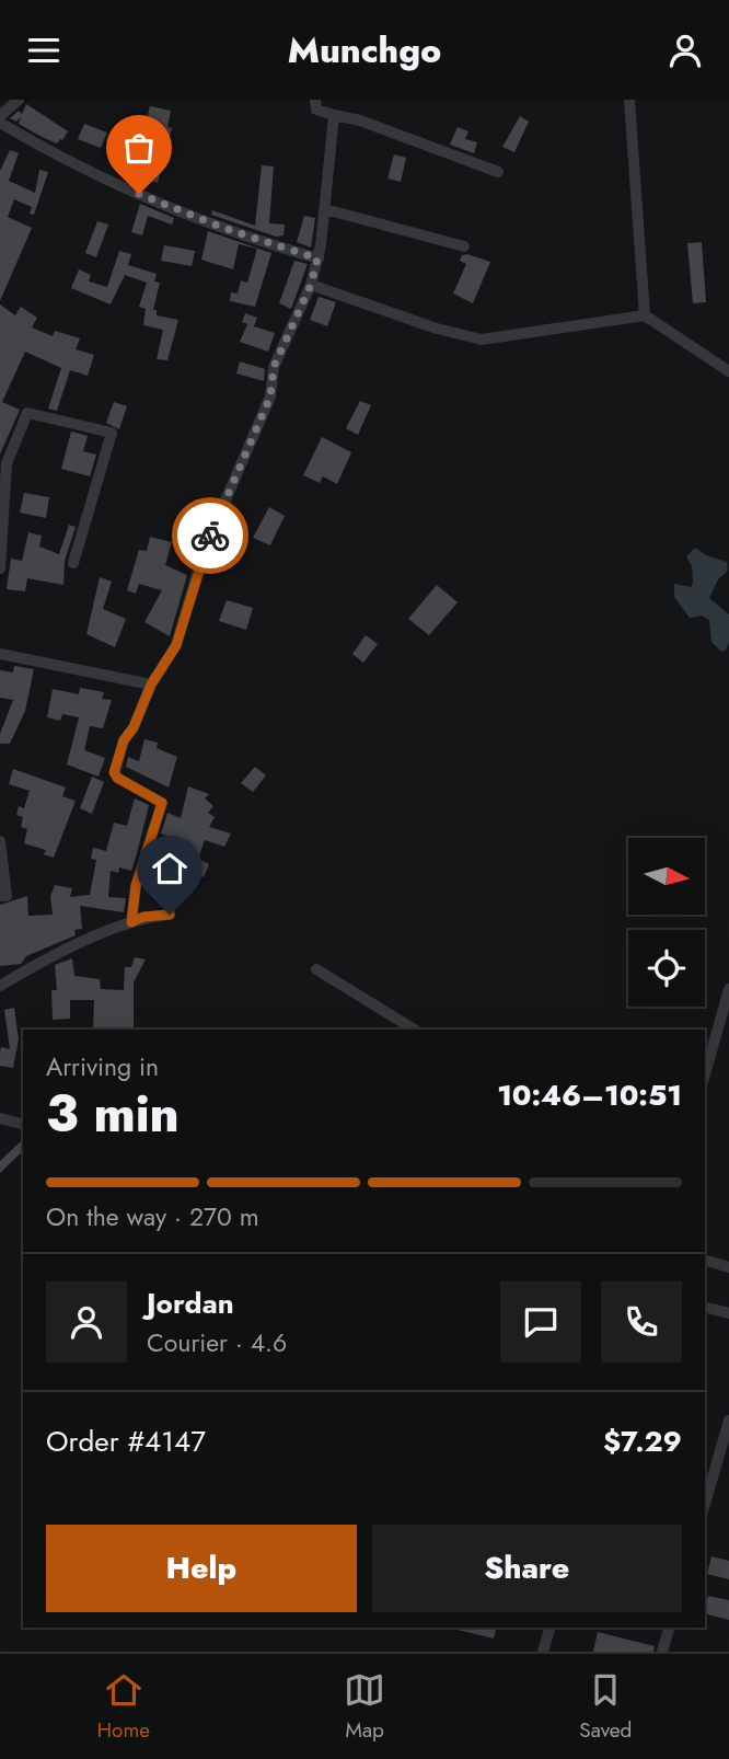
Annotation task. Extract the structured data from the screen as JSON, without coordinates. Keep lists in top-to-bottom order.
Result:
{
  "north": "right",
  "page": {
    "header": "Munchgo",
    "heading": ["3 min", "Arriving in", "10:46–10:51"],
    "panel": [
      "Jordan",
      "Courier · 4.6",
      "Order #4147",
      "$7.29"
    ],
    "bar": "On the way · 270 m",
    "buttons": ["Help", "Share"],
    "tabs": ["Home", "Map", "Saved"]
  }
}
